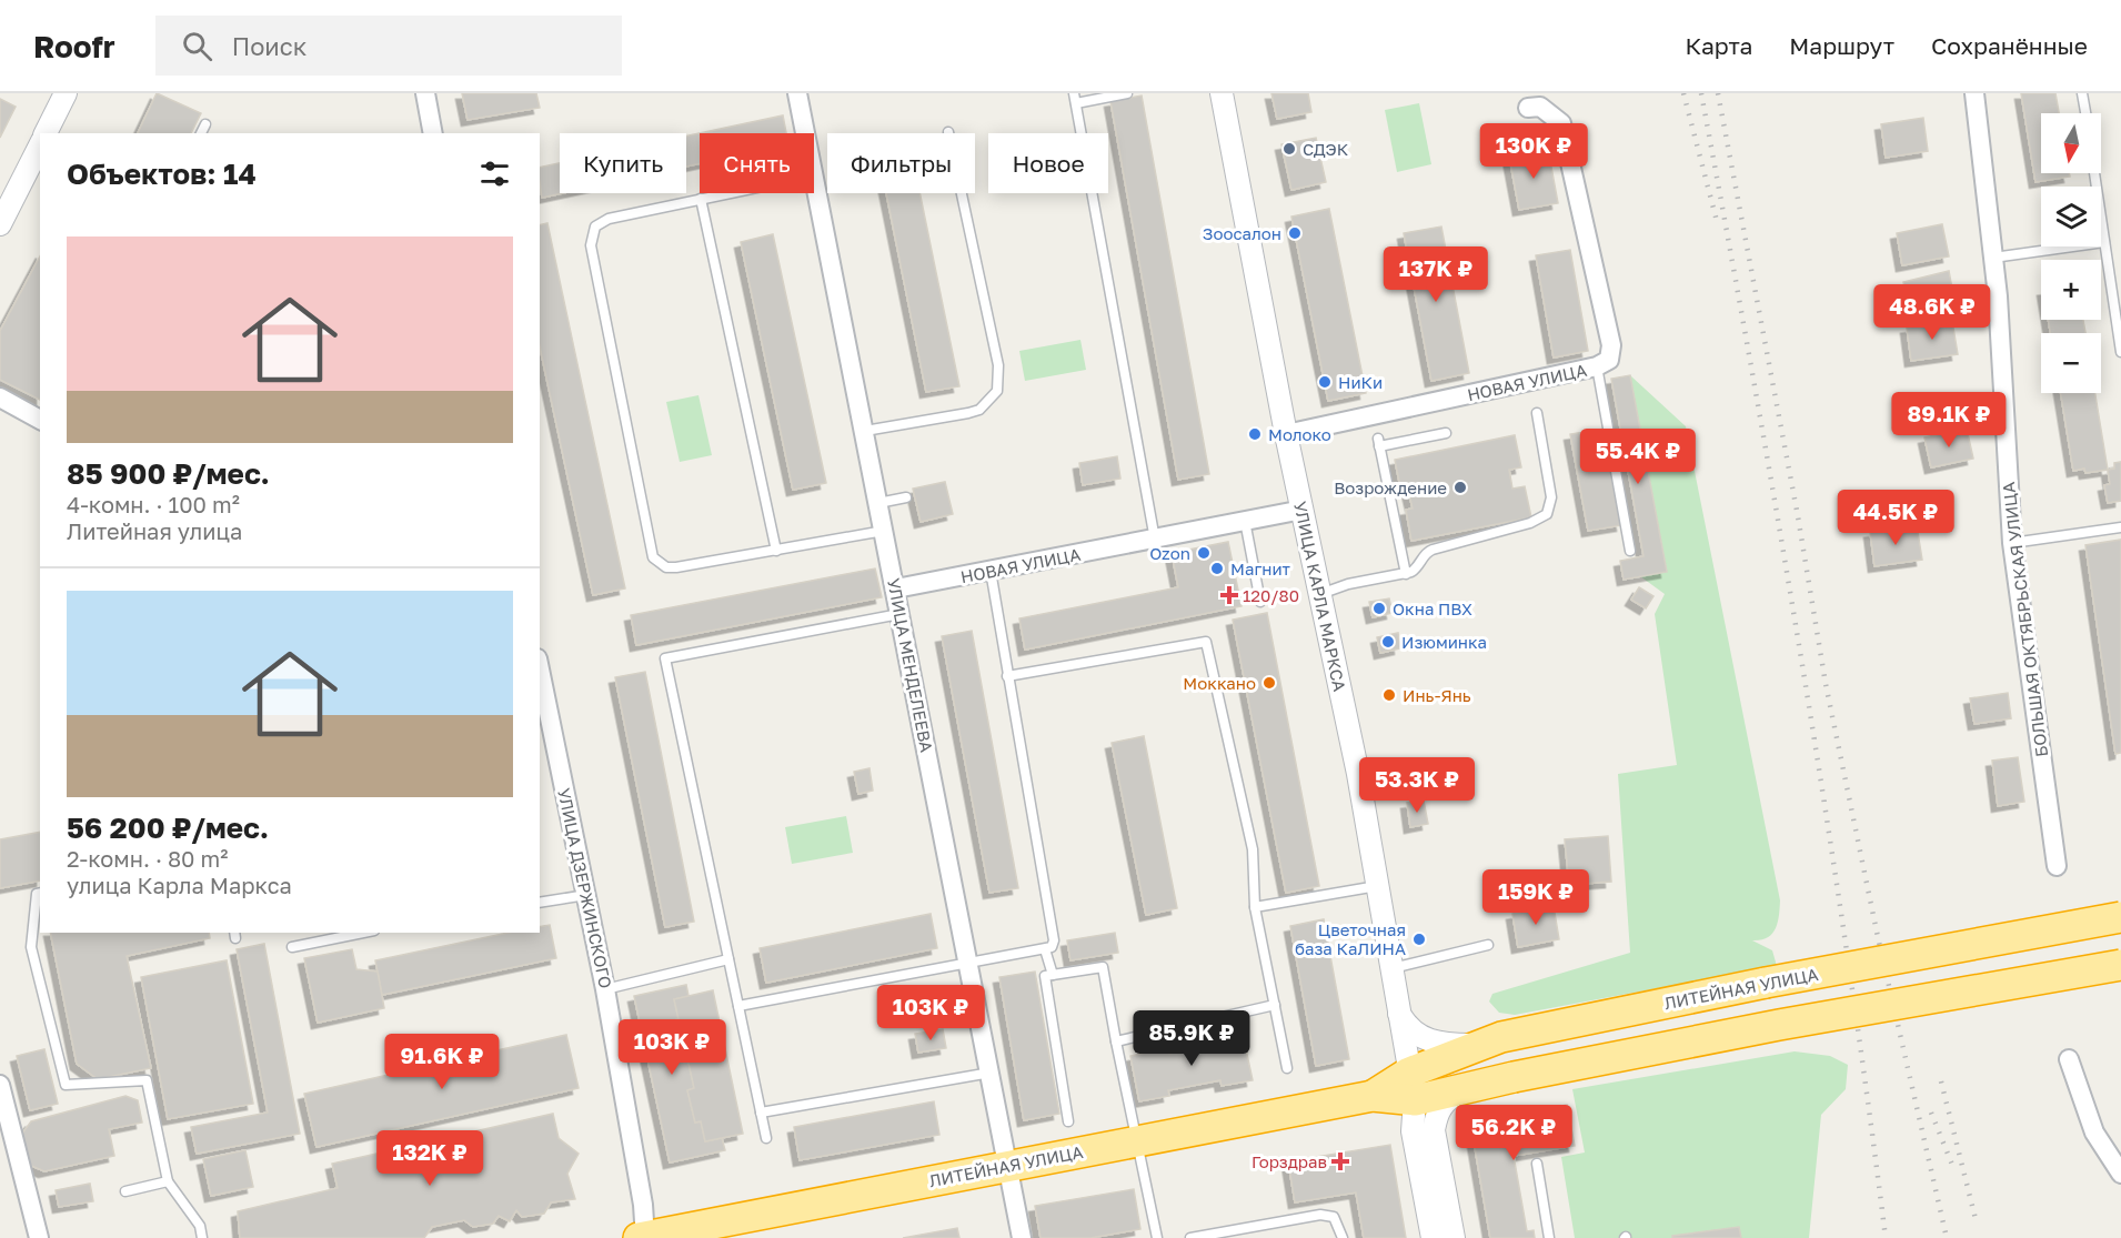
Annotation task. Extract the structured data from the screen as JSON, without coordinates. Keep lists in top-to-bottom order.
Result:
{
  "streets": {
    "highway": ["ЛИТЕЙНАЯ УЛИЦА"],
    "street": [
      "НОВАЯ УЛИЦА",
      "УЛИЦА КАРЛА МАРКСА",
      "БОЛЬШАЯ ОКТЯБРЬСКАЯ УЛИЦА",
      "УЛИЦА МЕНДЕЛЕЕВА",
      "УЛИЦА ДЗЕРЖИНСКОГО"
    ]
  },
  "crossings": [
    ["НОВАЯ УЛИЦА", "УЛИЦА КАРЛА МАРКСА"],
    ["НОВАЯ УЛИЦА", "УЛИЦА МЕНДЕЛЕЕВА"],
    ["УЛИЦА КАРЛА МАРКСА", "ЛИТЕЙНАЯ УЛИЦА"],
    ["УЛИЦА МЕНДЕЛЕЕВА", "ЛИТЕЙНАЯ УЛИЦА"],
    ["УЛИЦА ДЗЕРЖИНСКОГО", "ЛИТЕЙНАЯ УЛИЦА"]
  ],
  "places": {
    "other": [
      "СДЭК",
      "Зоосалон",
      "НиКи",
      "Молоко",
      "Возрождение",
      "Ozon",
      "Магнит",
      "Окна ПВХ",
      "Изюминка",
      "Моккано",
      "Инь-Янь",
      "Цветочная база КаЛИНА"
    ],
    "health": ["120/80", "Горздрав"]
  },
  "north": "bottom",
  "page": {
    "header": "Roofr",
    "search": "Поиск",
    "nav": ["Карта", "Маршрут", "Сохранённые"],
    "map_buttons": ["+", "−"],
    "price": [
      "130K ₽",
      "137K ₽",
      "48.6K ₽",
      "89.1K ₽",
      "55.4K ₽",
      "44.5K ₽",
      "53.3K ₽",
      "159K ₽",
      "103K ₽",
      "85.9K ₽",
      "103K ₽",
      "91.6K ₽",
      "56.2K ₽",
      "132K ₽"
    ],
    "chip": [
      "Купить",
      "Снять",
      "Фильтры",
      "Новое"
    ],
    "heading": "Объектов: 14",
    "list": [
      {
        "name": "85 900 ₽/мес.",
        "note": "4-комн. · 100 m² · Литейная улица"
      },
      {
        "name": "56 200 ₽/мес.",
        "note": "2-комн. · 80 m² · улица Карла Маркса"
      }
    ]
  }
}
